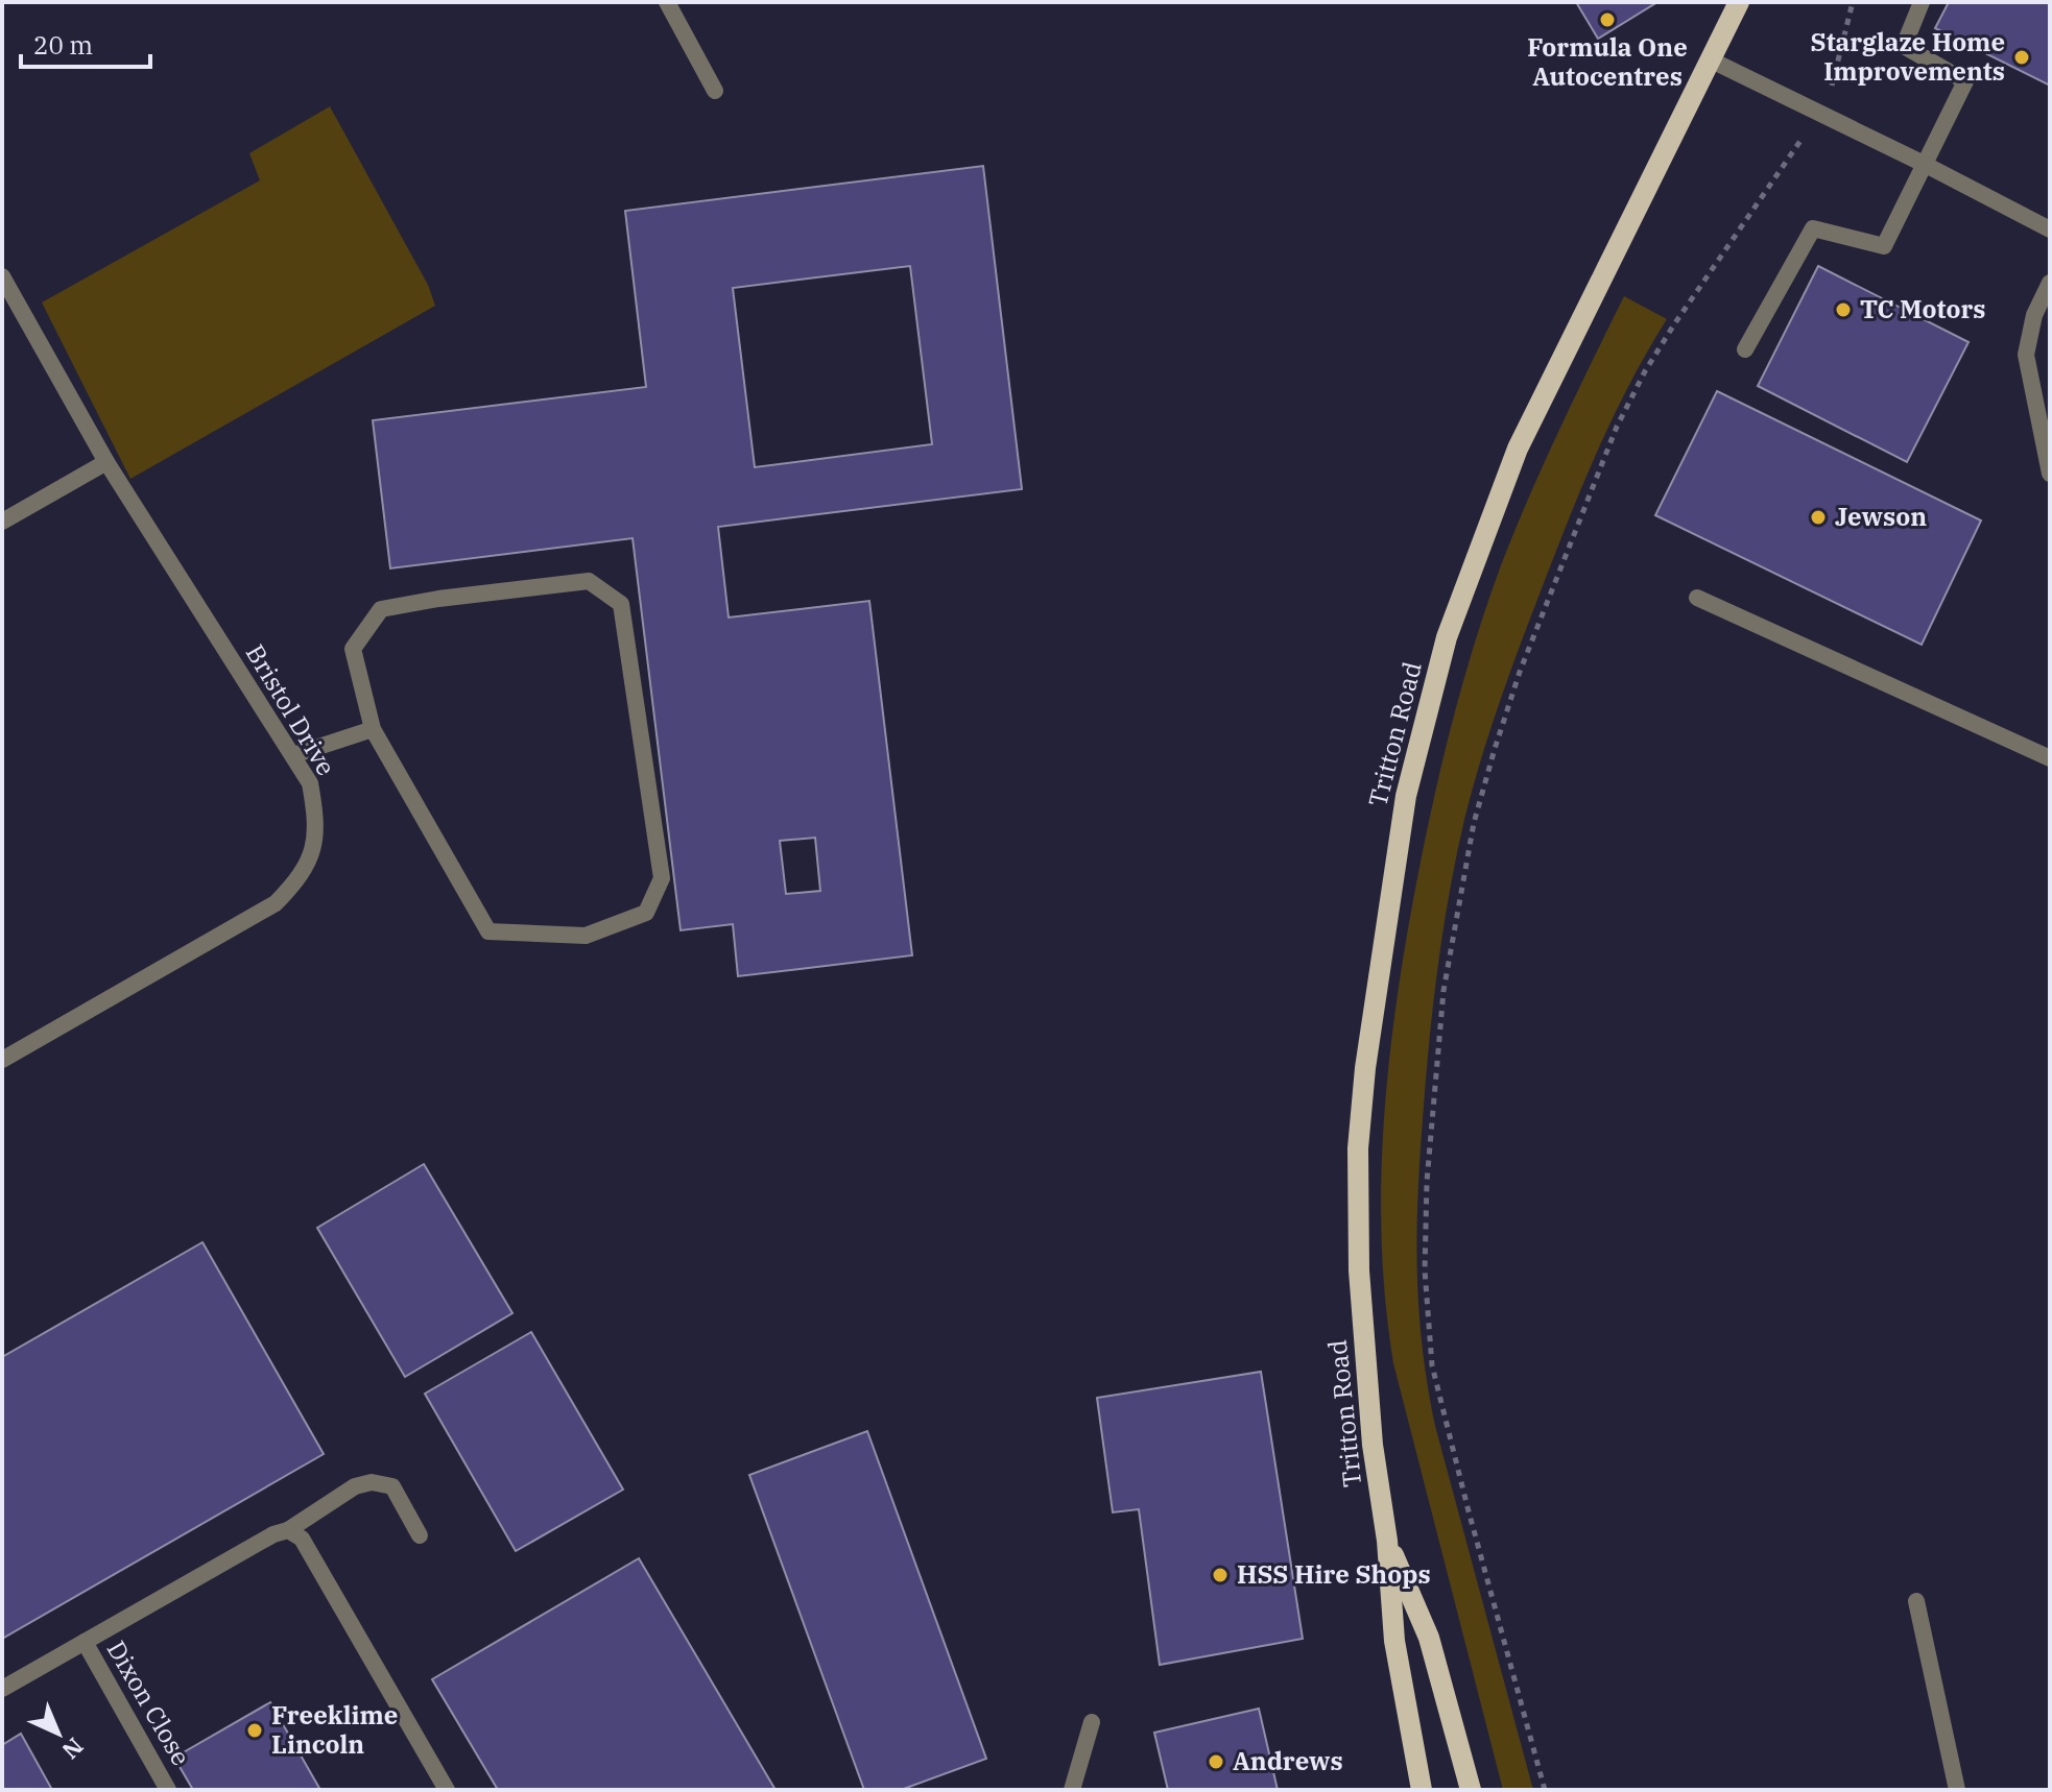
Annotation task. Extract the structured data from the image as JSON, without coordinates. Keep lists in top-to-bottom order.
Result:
{
  "streets": {
    "main road": ["Tritton Road"],
    "street": ["Bristol Drive", "Dixon Close"]
  },
  "places": [
    "Formula One Autocentres",
    "Starglaze Home Improvements",
    "TC Motors",
    "Jewson",
    "HSS Hire Shops",
    "Freeklime Lincoln",
    "Andrews"
  ],
  "scale_bar": "20 m",
  "north": "bottom right"
}
